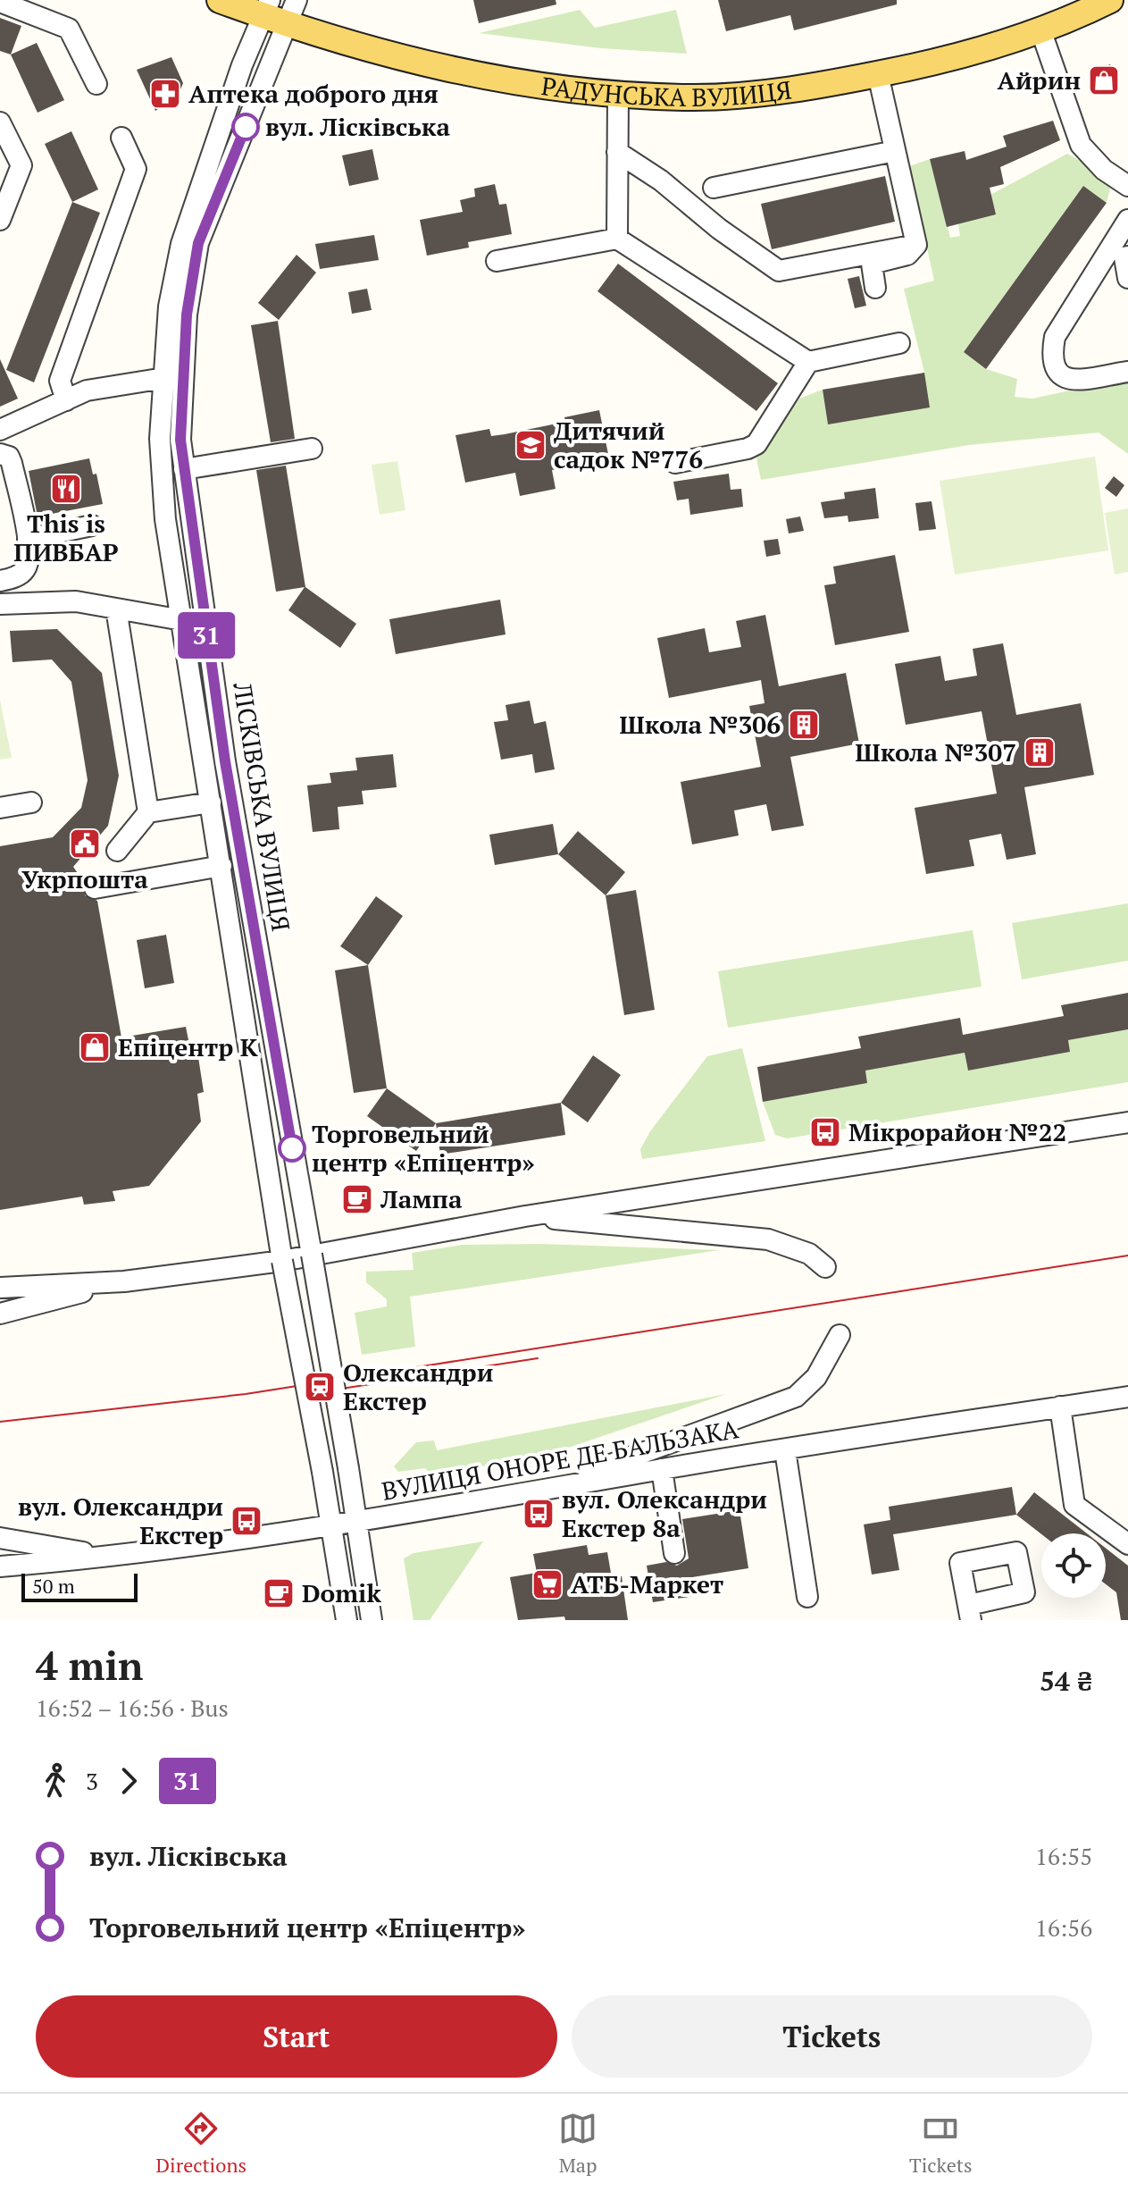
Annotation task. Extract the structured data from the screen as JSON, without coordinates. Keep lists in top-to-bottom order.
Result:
{
  "streets": {
    "main road": ["РАДУНСЬКА ВУЛИЦЯ"],
    "street": ["ЛІСКІВСЬКА ВУЛИЦЯ", "ВУЛИЦЯ ОНОРЕ ДЕ БАЛЬЗАКА"]
  },
  "crossings": [
    ["РАДУНСЬКА ВУЛИЦЯ", "ЛІСКІВСЬКА ВУЛИЦЯ"],
    ["ЛІСКІВСЬКА ВУЛИЦЯ", "ВУЛИЦЯ ОНОРЕ ДЕ БАЛЬЗАКА"]
  ],
  "places": {
    "shop": ["Айрин", "Епіцентр К"],
    "pharmacy": ["Аптека доброго дня"],
    "other": ["вул. Лісківська", "Торговельний центр «Епіцентр»"],
    "school or university": ["Дитячий садок №776"],
    "restaurant": ["This is ПИВБАР"],
    "building": ["Школа №306", "Школа №307"],
    "public building": ["Укрпошта"],
    "bus stop": ["Мікрорайон №22", "вул. Олександри Екстер 8а", "вул. Олександри Екстер"],
    "cafe": ["Лампа", "Domik"],
    "station": ["Олександри Екстер"],
    "supermarket": ["АТБ-Маркет"]
  },
  "lines": ["bus line 31"],
  "scale_bar": "50 m",
  "page": {
    "on_map": "31",
    "scale": "50 m",
    "heading": ["4 min", "16:52 – 16:56 · Bus", "54 ₴"],
    "legs": ["3", "31"],
    "list": [
      {
        "name": "вул. Лісківська",
        "value": "16:55"
      },
      {
        "name": "Торговельний центр «Епіцентр»",
        "value": "16:56"
      }
    ],
    "buttons": ["Start", "Tickets"],
    "tabs": ["Directions", "Map", "Tickets"]
  }
}
